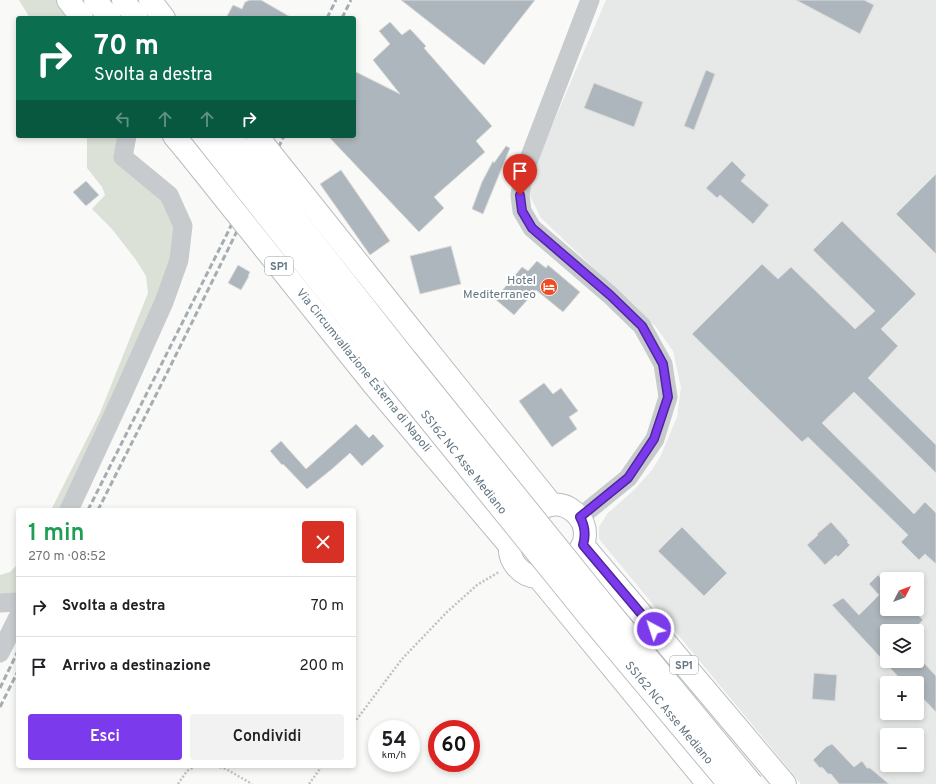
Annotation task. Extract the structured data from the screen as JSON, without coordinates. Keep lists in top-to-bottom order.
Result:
{
  "streets": {
    "main road": ["SP1", "Via Circumvallazione Esterna di Napoli", "SS162 NC Asse Mediano"]
  },
  "places": {
    "hotel": ["Hotel Mediterraneo"]
  },
  "north": "top right",
  "page": {
    "turn": ["70 m", "Svolta a destra"],
    "heading": ["1 min", "270 m · 08:52"],
    "map_buttons": ["+", "−"],
    "list": [
      {
        "name": "Svolta a destra",
        "value": "70 m"
      },
      {
        "name": "Arrivo a destinazione",
        "value": "200 m"
      }
    ],
    "buttons": ["Esci", "Condividi"],
    "speed": "54 km/h",
    "limit": "60"
  }
}
